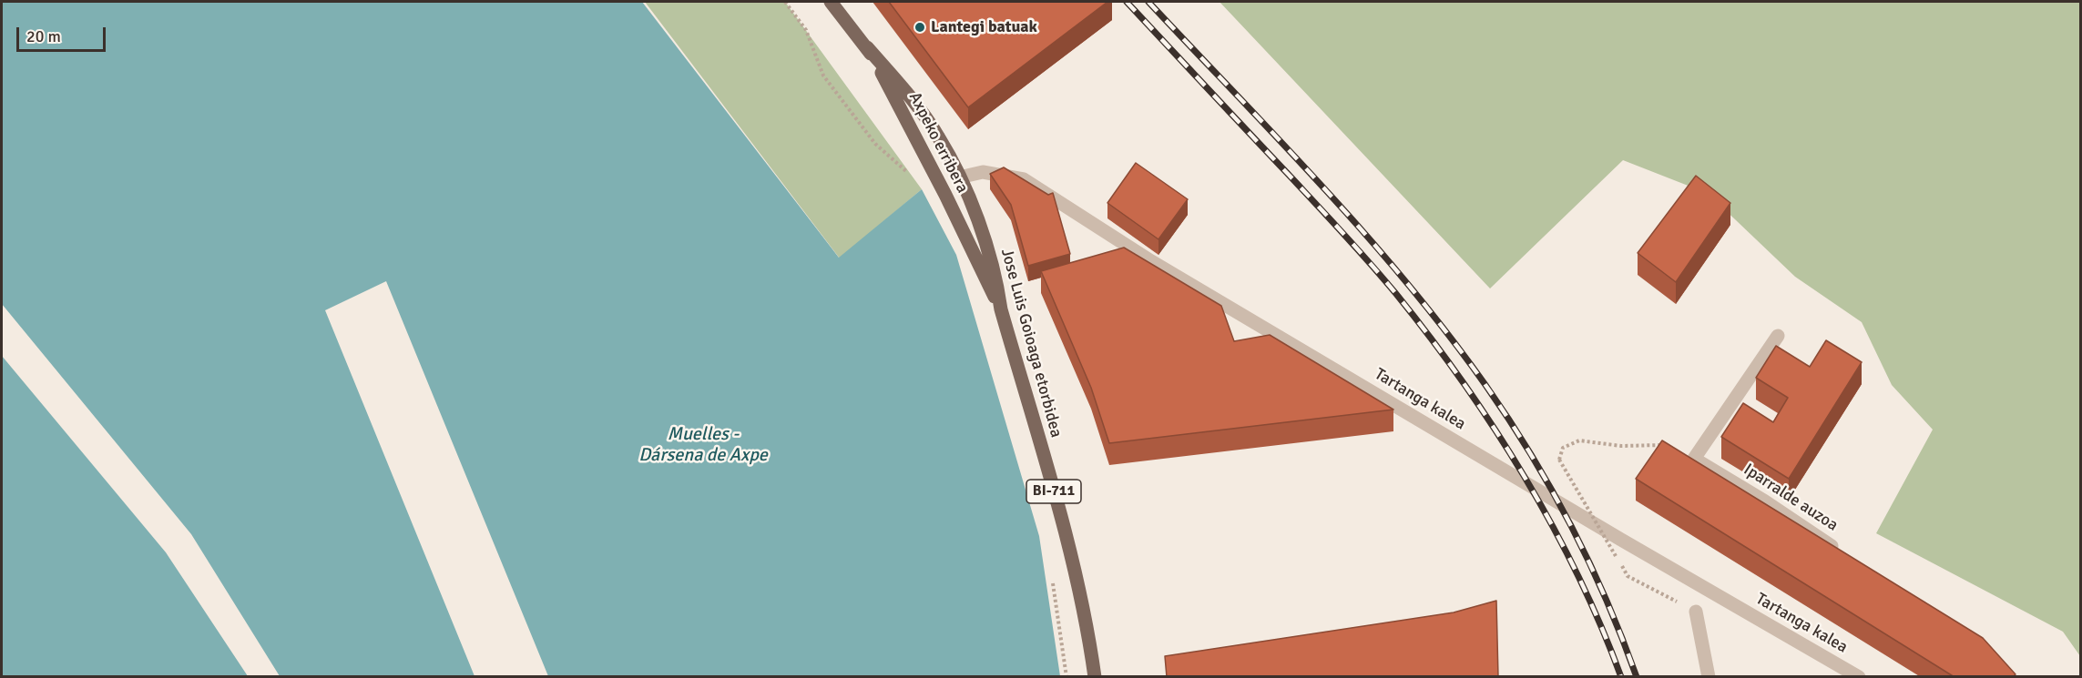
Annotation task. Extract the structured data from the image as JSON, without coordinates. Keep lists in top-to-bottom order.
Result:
{
  "streets": {
    "main road": ["Axpeko erribera", "Jose Luis Goioaga etorbidea", "BI-711"],
    "street": ["Tartanga kalea", "Iparralde auzoa"]
  },
  "crossings": [
    ["Axpeko erribera", "Jose Luis Goioaga etorbidea"],
    ["Jose Luis Goioaga etorbidea", "Tartanga kalea"]
  ],
  "water": ["Muelles - Dársena de Axpe"],
  "places": ["Lantegi batuak"],
  "scale_bar": "20 m"
}
